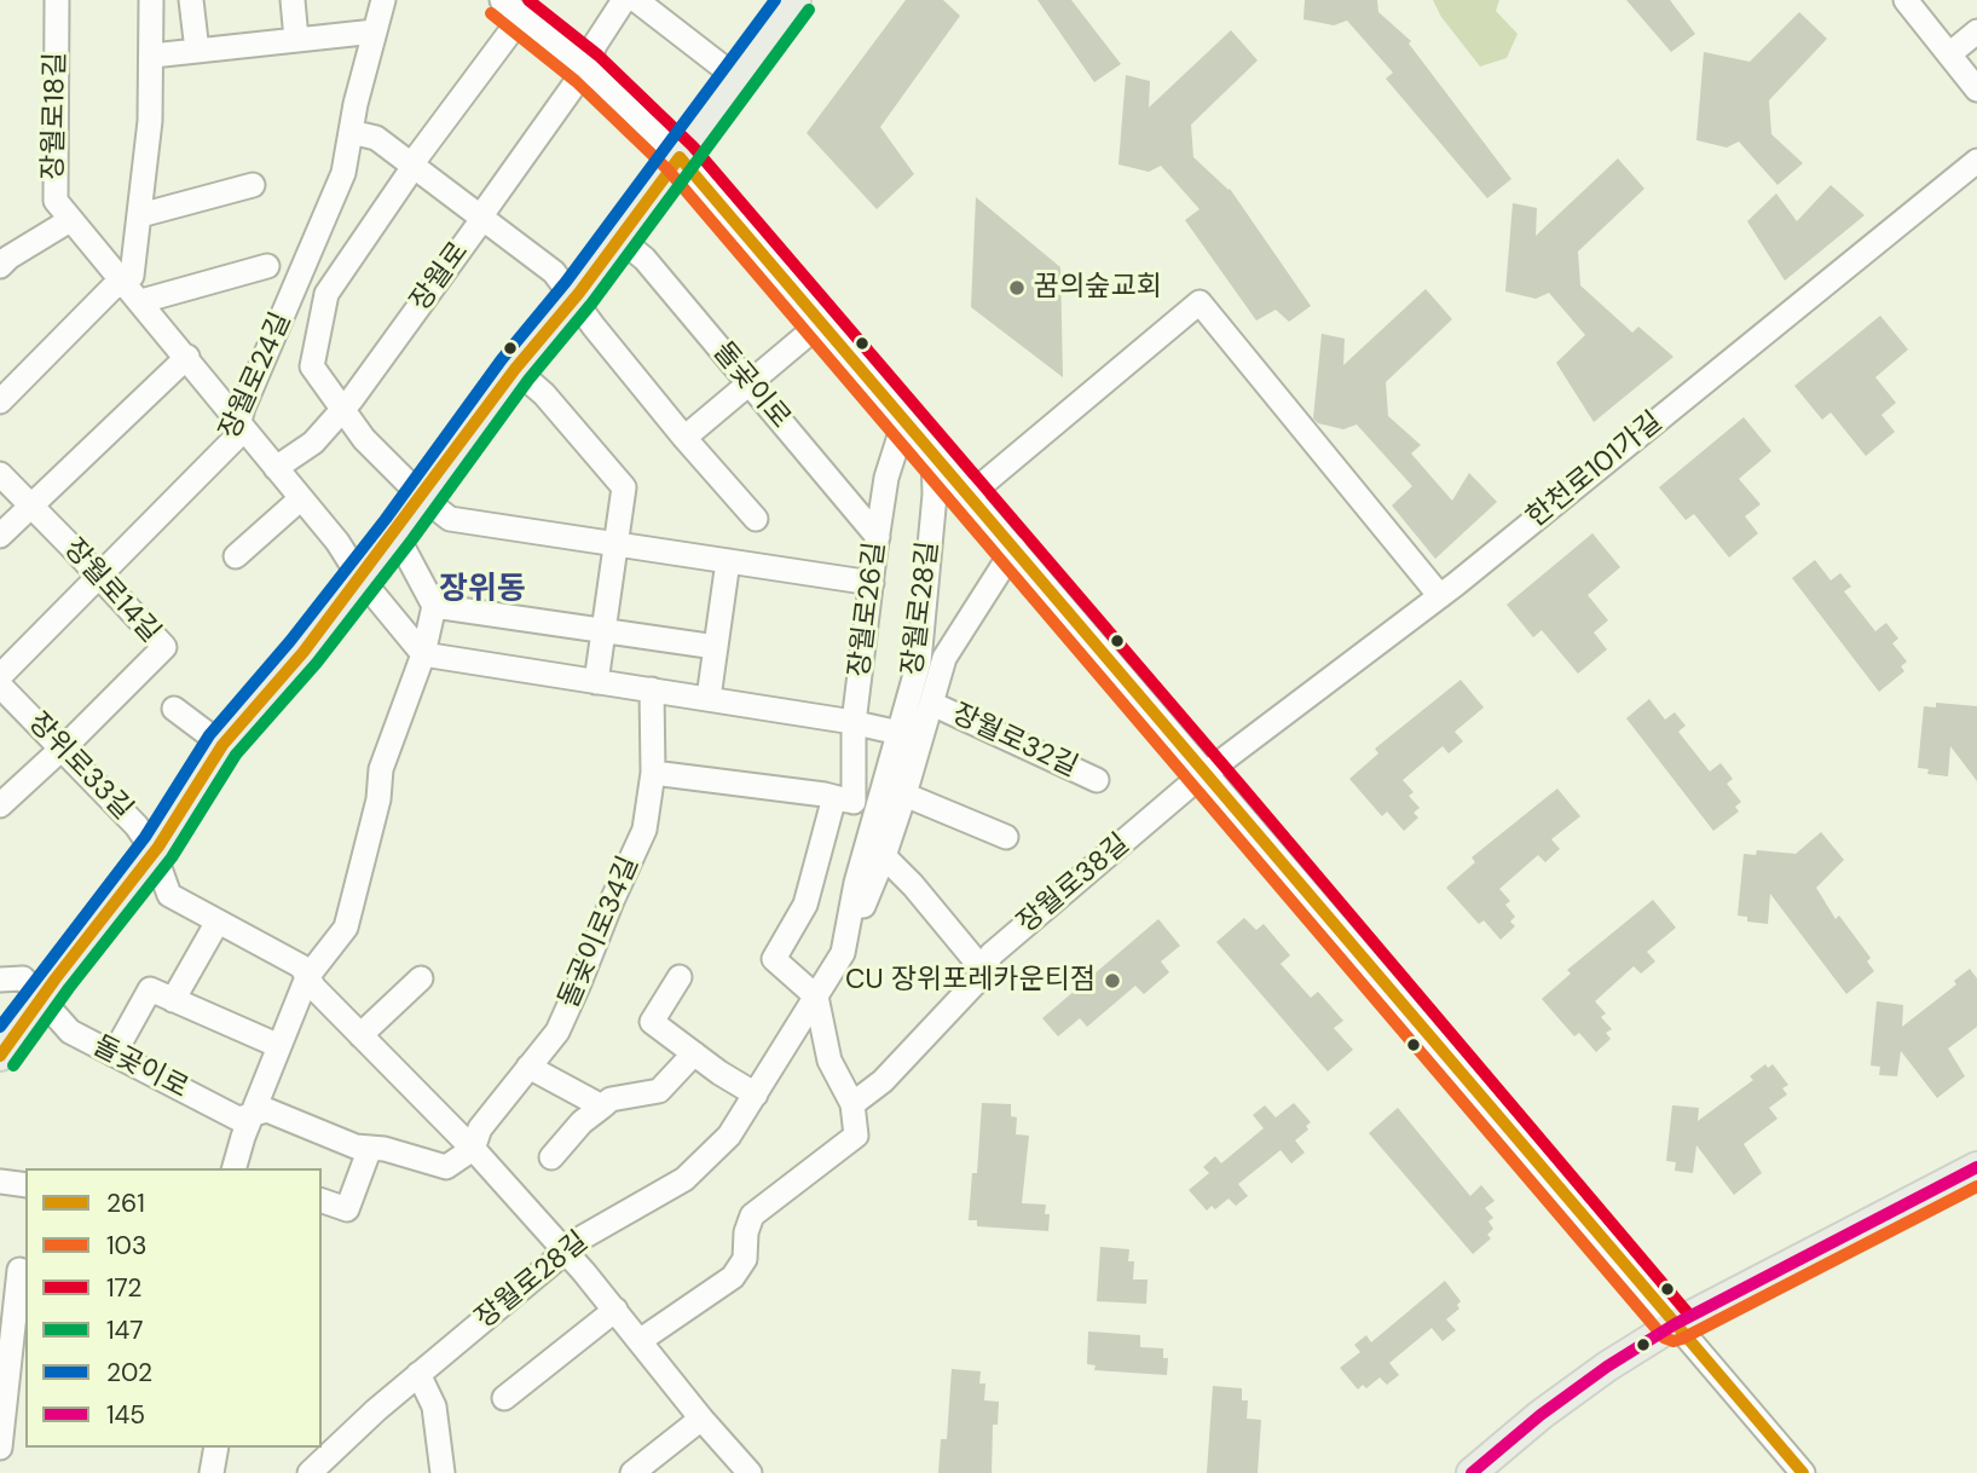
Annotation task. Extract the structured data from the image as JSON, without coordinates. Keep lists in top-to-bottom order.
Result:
{
  "streets": {
    "street": [
      "장월로18길",
      "장월로",
      "장월로24길",
      "돌곶이로",
      "한천로101가길",
      "장월로14길",
      "장월로28길",
      "장월로26길",
      "장월로32길",
      "장위로33길",
      "장월로38길",
      "돌곶이로34길"
    ]
  },
  "crossings": [
    ["장월로18길", "장월로"],
    ["장월로18길", "장월로24길"],
    ["장월로24길", "장월로14길"],
    ["돌곶이로", "장월로26길"],
    ["돌곶이로", "장위로33길"],
    ["돌곶이로", "돌곶이로34길"],
    ["한천로101가길", "장월로38길"],
    ["장월로14길", "장위로33길"],
    ["장월로28길", "장월로26길"],
    ["장월로28길", "장월로32길"],
    ["장월로28길", "장위로33길"],
    ["장위로33길", "돌곶이로34길"]
  ],
  "districts": ["장위동"],
  "places": ["꿈의숲교회", "CU 장위포레카운티점"],
  "lines": [
    "transit line 172",
    "transit line 202",
    "transit line 147",
    "transit line 103",
    "transit line 261",
    "transit line 145"
  ],
  "legend": [
    "261",
    "103",
    "172",
    "147",
    "202",
    "145"
  ]
}
